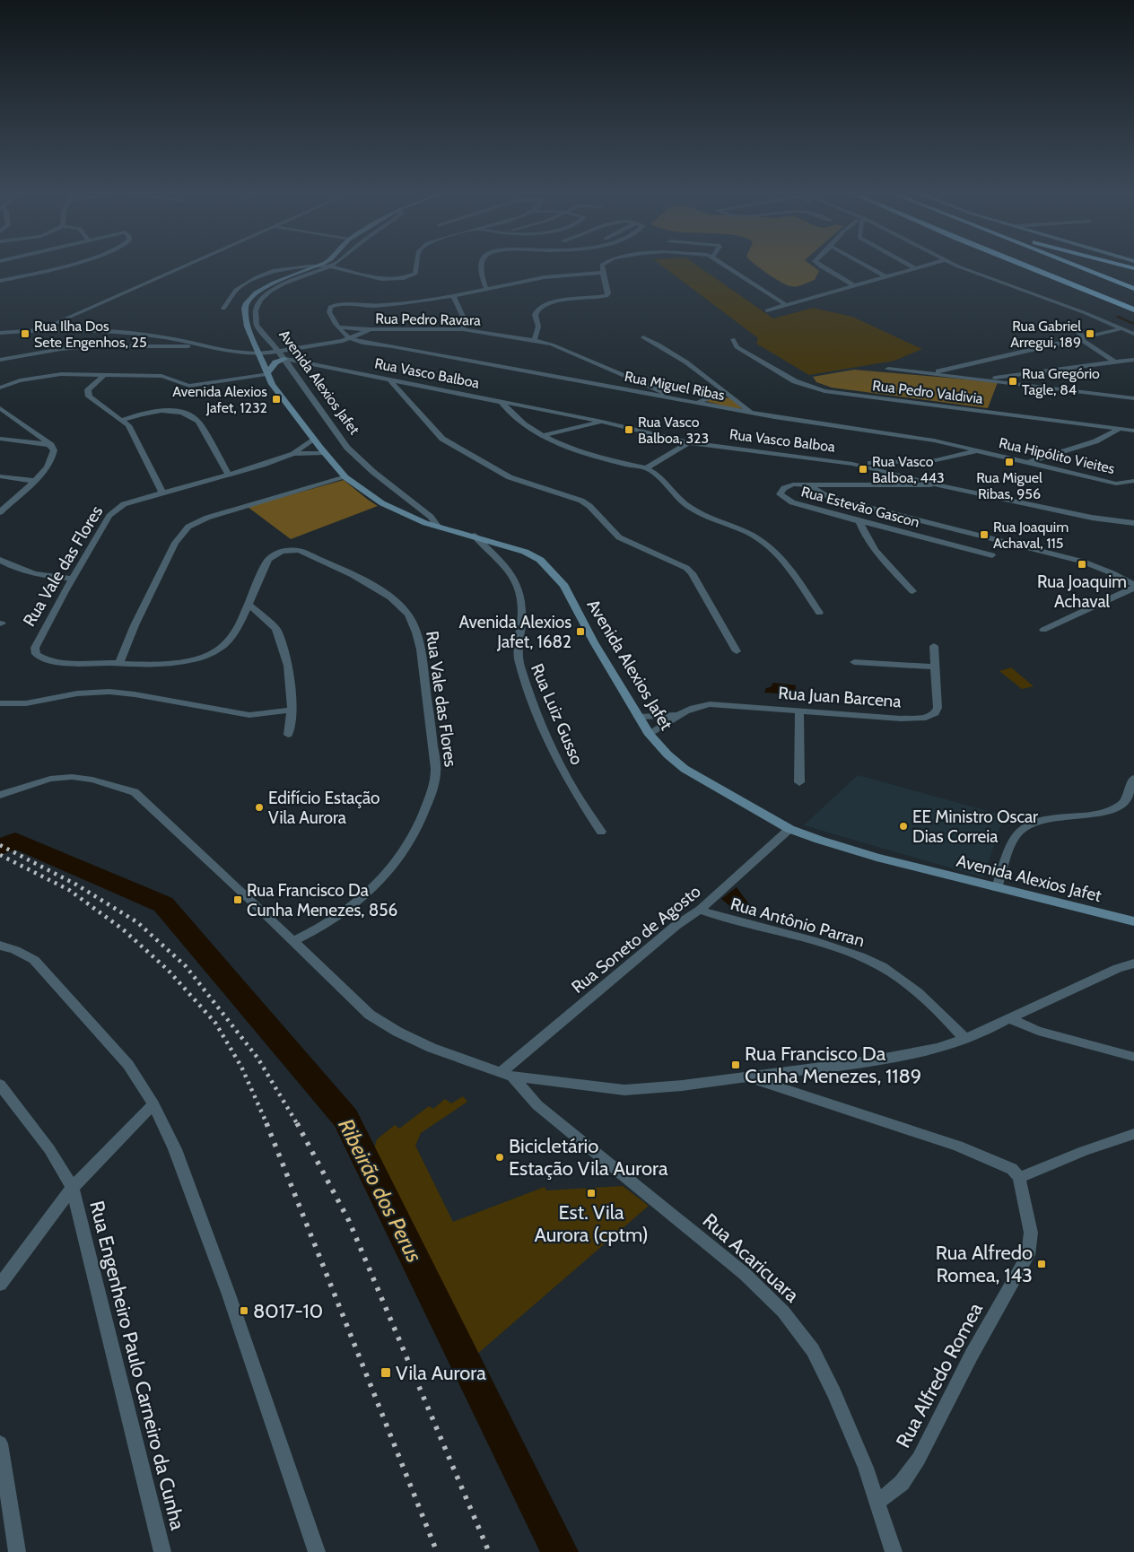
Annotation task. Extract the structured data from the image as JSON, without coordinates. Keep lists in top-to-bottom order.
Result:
{
  "streets": {
    "main road": ["Avenida Alexios Jafet"],
    "street": [
      "Rua Pedro Ravara",
      "Rua Vasco Balboa",
      "Rua Miguel Ribas",
      "Rua Pedro Valdivia",
      "Rua Hipólito Vieites",
      "Rua Estevão Gascon",
      "Rua Vale das Flores",
      "Rua Juan Barcena",
      "Rua Luiz Gusso",
      "Rua Antônio Parran",
      "Rua Soneto de Agosto",
      "Rua Acaricuara",
      "Rua Engenheiro Paulo Carneiro da Cunha",
      "Rua Alfredo Romea"
    ]
  },
  "crossings": [
    ["Rua Pedro Ravara", "Avenida Alexios Jafet"],
    ["Rua Pedro Ravara", "Rua Miguel Ribas"],
    ["Rua Vasco Balboa", "Avenida Alexios Jafet"],
    ["Rua Vasco Balboa", "Rua Estevão Gascon"],
    ["Avenida Alexios Jafet", "Rua Vale das Flores"],
    ["Avenida Alexios Jafet", "Rua Juan Barcena"],
    ["Avenida Alexios Jafet", "Rua Luiz Gusso"],
    ["Avenida Alexios Jafet", "Rua Soneto de Agosto"],
    ["Rua Miguel Ribas", "Rua Hipólito Vieites"],
    ["Rua Antônio Parran", "Rua Soneto de Agosto"],
    ["Rua Soneto de Agosto", "Rua Acaricuara"],
    ["Rua Acaricuara", "Rua Alfredo Romea"]
  ],
  "water": ["Ribeirão dos Perus"],
  "places": {
    "transit": [
      "Rua Ilha Dos Sete Engenhos, 25",
      "Rua Gabriel Arregui, 189",
      "Rua Gregório Tagle, 84",
      "Avenida Alexios Jafet, 1232",
      "Rua Vasco Balboa, 323",
      "Rua Miguel Ribas, 956",
      "Rua Vasco Balboa, 443",
      "Rua Joaquim Achaval, 115",
      "Rua Joaquim Achaval",
      "Avenida Alexios Jafet, 1682",
      "Rua Francisco Da Cunha Menezes, 856",
      "Rua Francisco Da Cunha Menezes, 1189",
      "Est. Vila Aurora (cptm)",
      "Rua Alfredo Romea, 143",
      "8017-10",
      "Vila Aurora"
    ],
    "other": ["Edifício Estação Vila Aurora", "EE Ministro Oscar Dias Correia", "Bicicletário Estação Vila Aurora"]
  }
}
